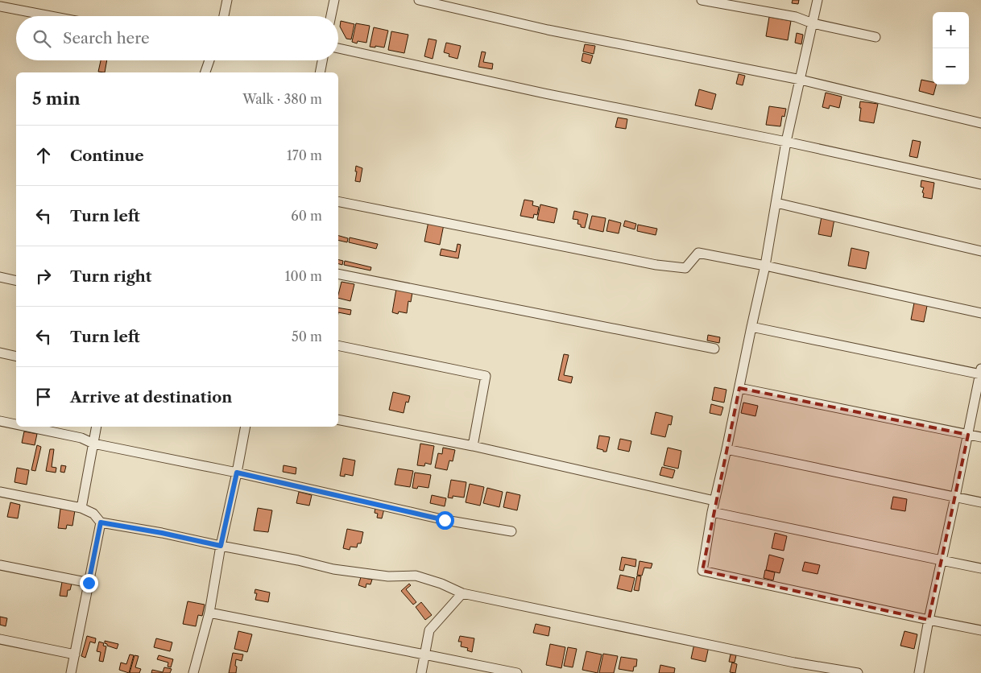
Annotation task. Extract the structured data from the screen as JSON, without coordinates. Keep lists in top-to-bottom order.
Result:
{
  "page": {
    "map_buttons": ["+", "−"],
    "search": "Search here",
    "heading": ["5 min", "Walk · 380 m"],
    "list": [
      ["Continue", "170 m"],
      ["Turn left", "60 m"],
      ["Turn right", "100 m"],
      ["Turn left", "50 m"],
      "Arrive at destination"
    ]
  }
}
